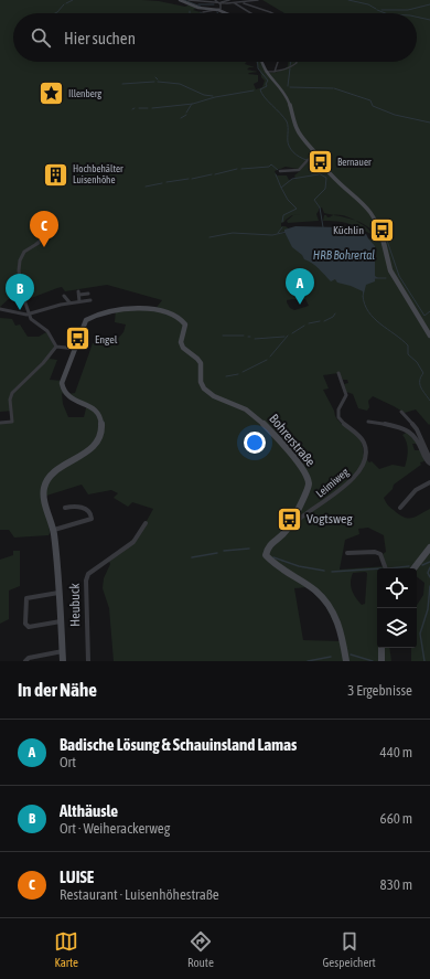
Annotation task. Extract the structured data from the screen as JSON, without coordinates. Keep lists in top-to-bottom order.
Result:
{
  "streets": {
    "street": ["Bohrerstraße", "Leimiweg", "Heubuck"]
  },
  "crossings": [
    ["Bohrerstraße", "Leimiweg"],
    ["Bohrerstraße", "Heubuck"]
  ],
  "water": ["HRB Bohrertal"],
  "places": {
    "place": ["Illenberg"],
    "bus stop": [
      "Bernauer",
      "Küchlin",
      "Engel",
      "Vogtsweg"
    ],
    "building": ["Hochbehälter Luisenhöhe"]
  },
  "page": {
    "search": "Hier suchen",
    "pins": ["C", "A", "B"],
    "heading": ["In der Nähe", "3 Ergebnisse"],
    "list": [
      {
        "mark": "A",
        "name": "Badische Lösung & Schauinsland Lamas",
        "note": "Ort",
        "value": "440 m"
      },
      {
        "mark": "B",
        "name": "Althäusle",
        "note": "Ort · Weiherackerweg",
        "value": "660 m"
      },
      {
        "mark": "C",
        "name": "LUISE",
        "note": "Restaurant · Luisenhöhestraße",
        "value": "830 m"
      }
    ],
    "nav": ["Karte", "Route", "Gespeichert"]
  }
}
